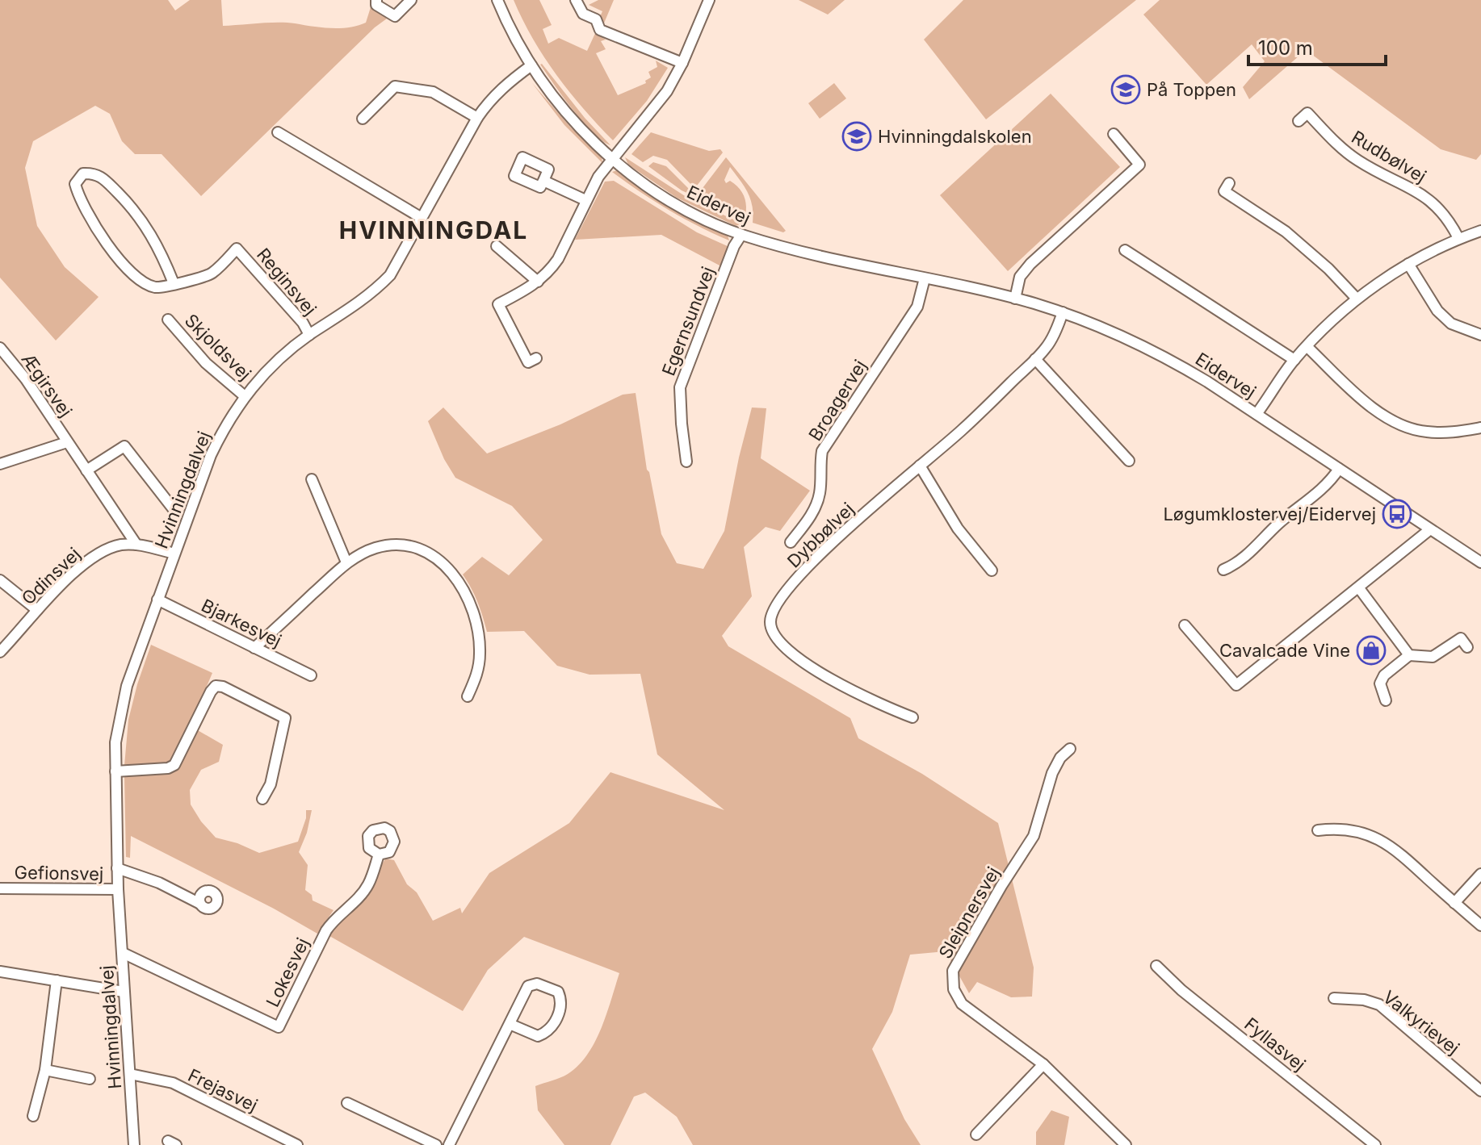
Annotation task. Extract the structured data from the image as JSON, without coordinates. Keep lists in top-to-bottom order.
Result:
{
  "streets": {
    "street": [
      "Rudbølvej",
      "Eidervej",
      "Reginsvej",
      "Egernsundvej",
      "Skjoldsvej",
      "Ægirsvej",
      "Broagervej",
      "Hvinningdalvej",
      "Dybbølvej",
      "Odinsvej",
      "Bjarkesvej",
      "Gefionsvej",
      "Sleipnersvej",
      "Lokesvej",
      "Valkyrievej",
      "Fyllasvej",
      "Frejasvej"
    ]
  },
  "crossings": [
    ["Eidervej", "Egernsundvej"],
    ["Eidervej", "Broagervej"],
    ["Eidervej", "Hvinningdalvej"],
    ["Eidervej", "Dybbølvej"],
    ["Reginsvej", "Hvinningdalvej"],
    ["Skjoldsvej", "Hvinningdalvej"],
    ["Ægirsvej", "Odinsvej"],
    ["Hvinningdalvej", "Odinsvej"],
    ["Hvinningdalvej", "Bjarkesvej"],
    ["Hvinningdalvej", "Gefionsvej"],
    ["Hvinningdalvej", "Lokesvej"],
    ["Hvinningdalvej", "Frejasvej"]
  ],
  "districts": ["HVINNINGDAL"],
  "places": {
    "school or university": ["På Toppen", "Hvinningdalskolen"],
    "bus stop": ["Løgumklostervej/Eidervej"],
    "shop": ["Cavalcade Vine"]
  },
  "scale_bar": "100 m"
}
